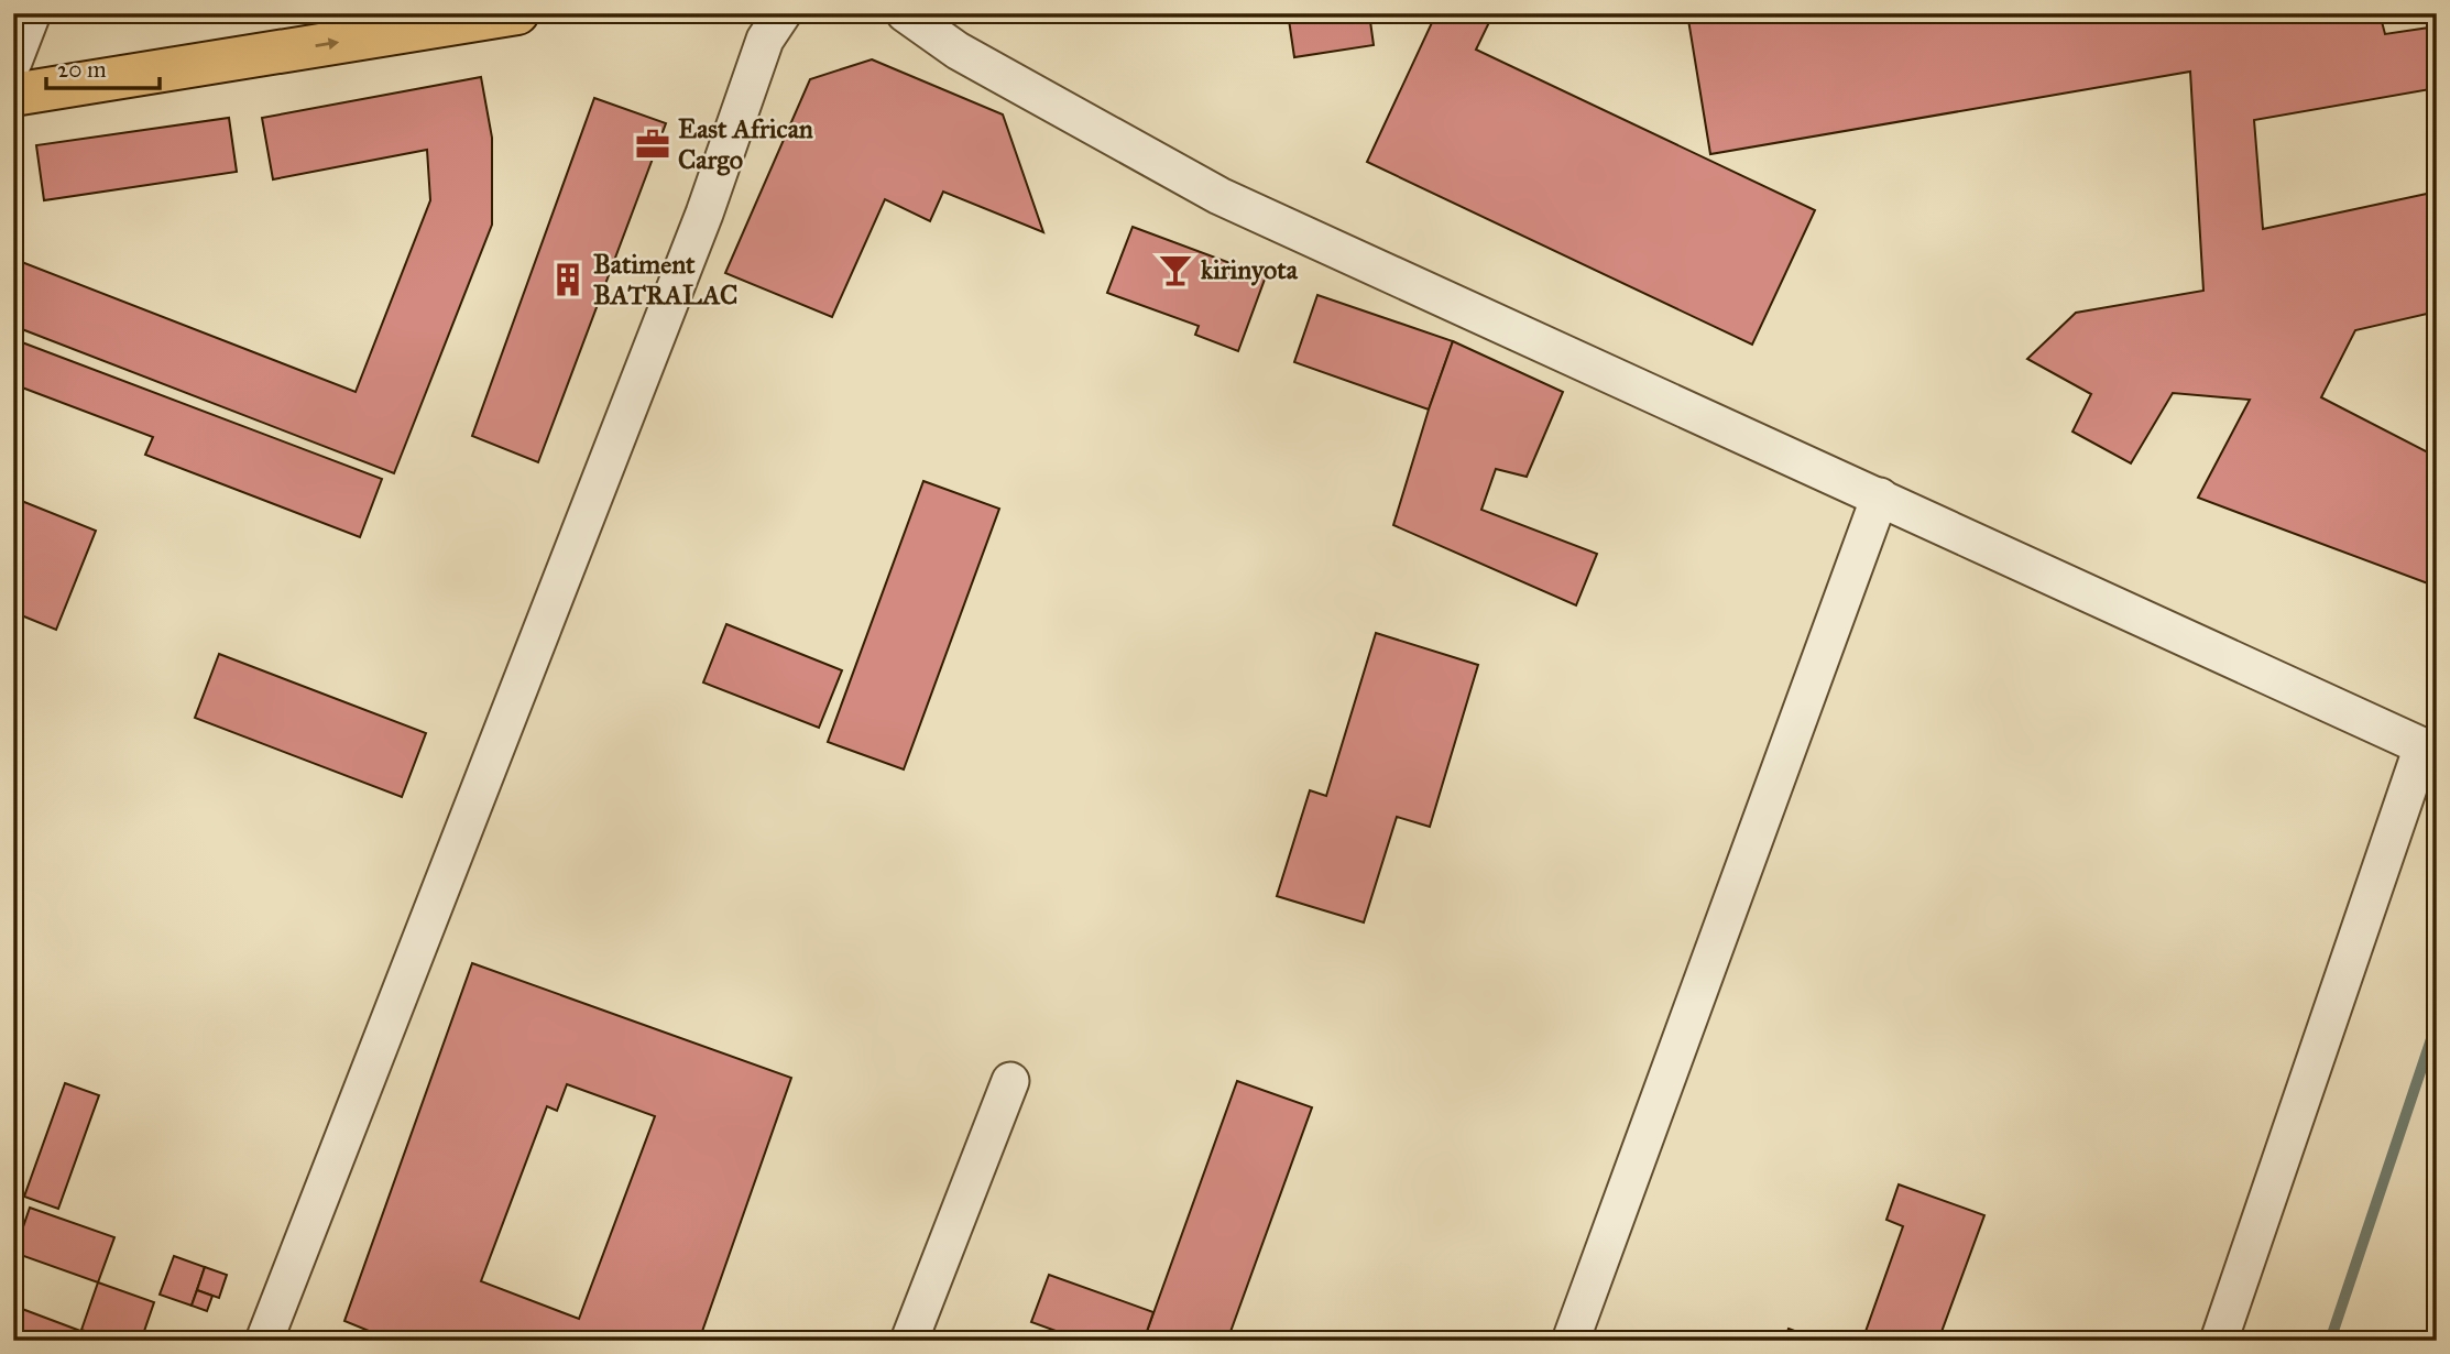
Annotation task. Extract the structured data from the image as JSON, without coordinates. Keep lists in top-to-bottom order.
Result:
{
  "places": {
    "office": ["East African Cargo"],
    "bar": ["kirinyota"],
    "building": ["Batiment BATRALAC"]
  },
  "scale_bar": "20 m"
}
